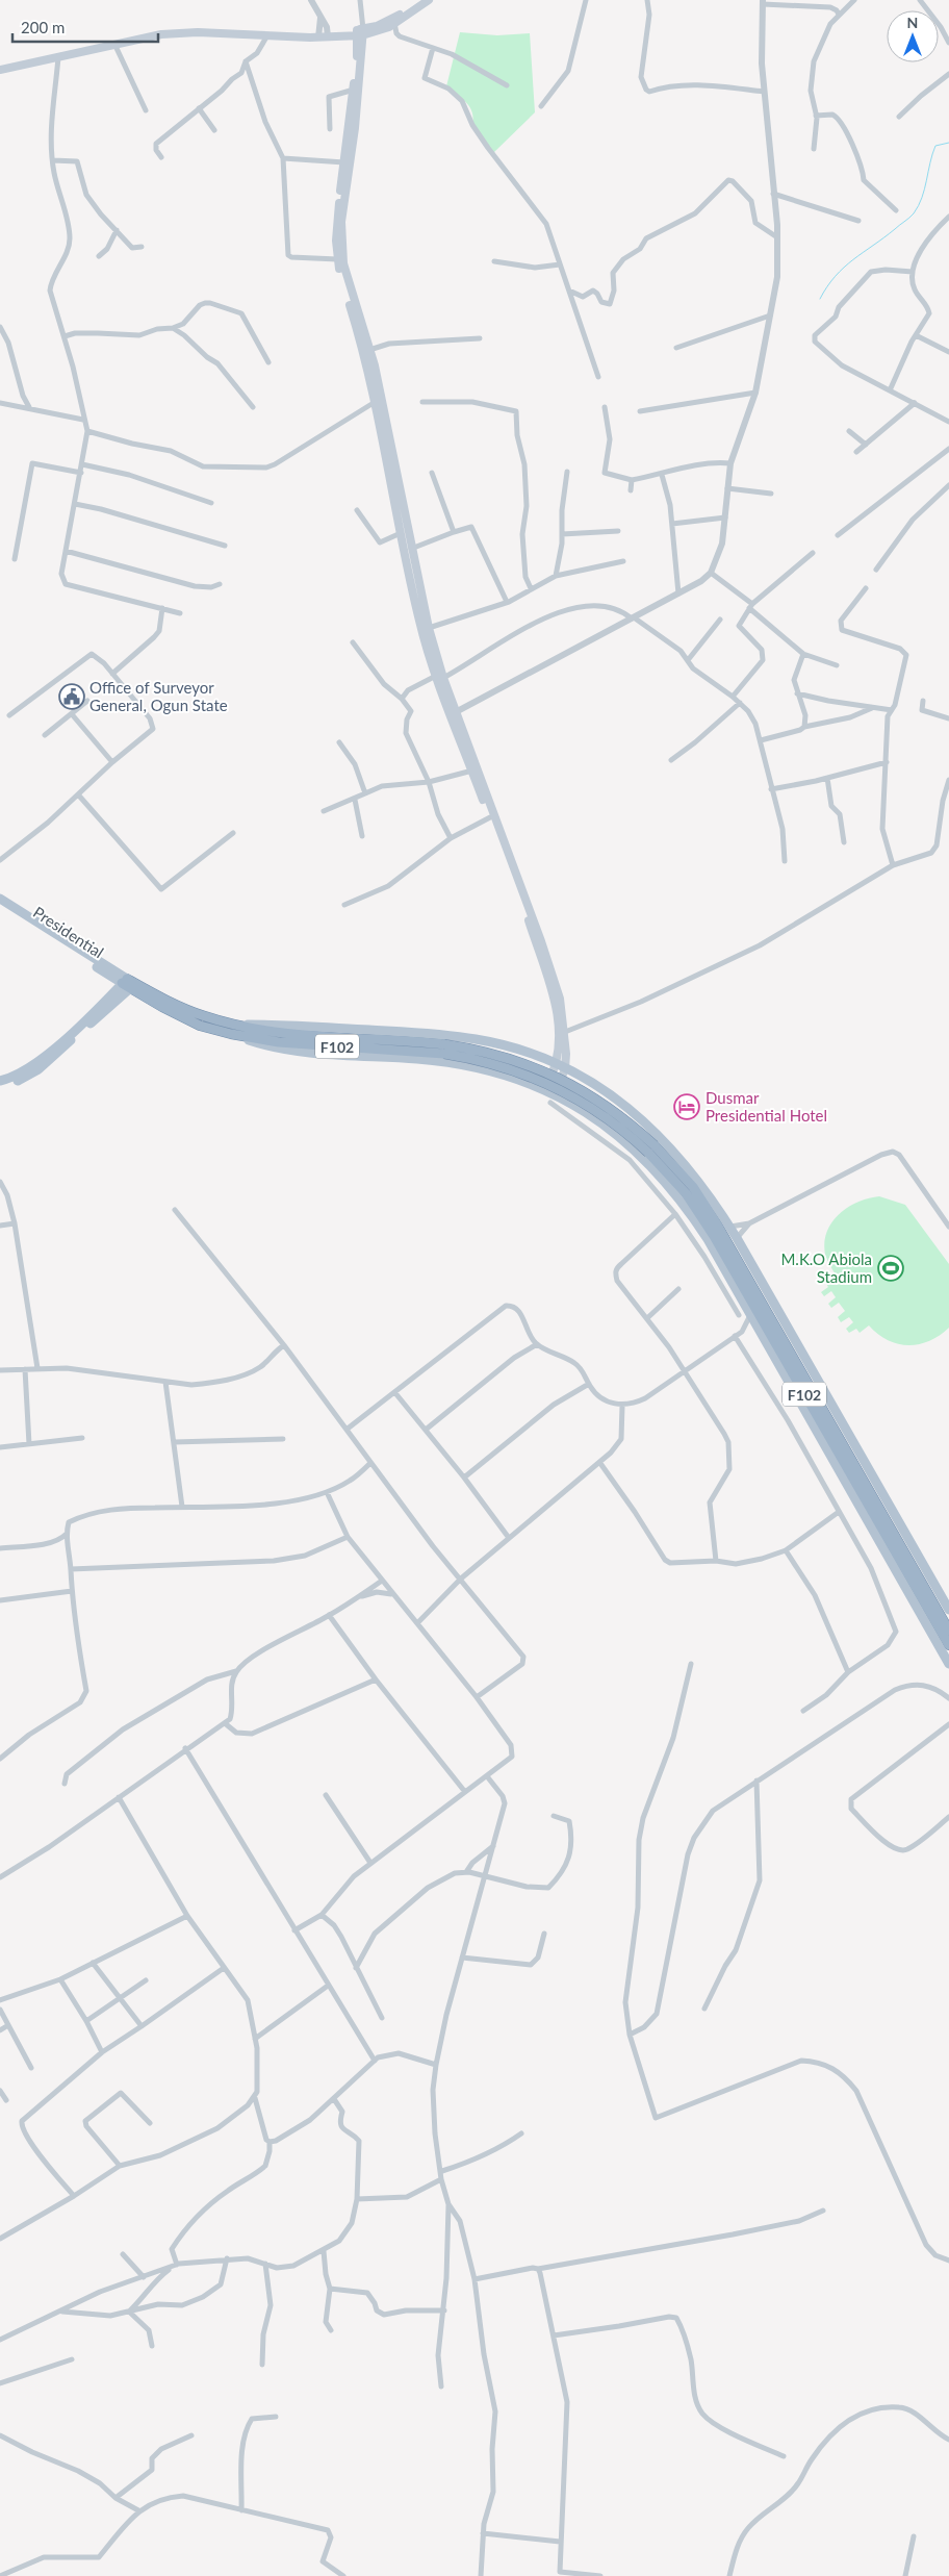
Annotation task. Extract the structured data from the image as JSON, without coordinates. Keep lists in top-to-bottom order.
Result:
{
  "streets": {
    "highway": ["F102"],
    "main road": ["Presidential"]
  },
  "crossings": [
    ["Presidential", "F102"]
  ],
  "places": {
    "public building": ["Office of Surveyor General, Ogun State"],
    "hotel": ["Dusmar Presidential Hotel"],
    "sports": ["M.K.O Abiola Stadium"]
  },
  "scale_bar": "200 m",
  "north": "top"
}
